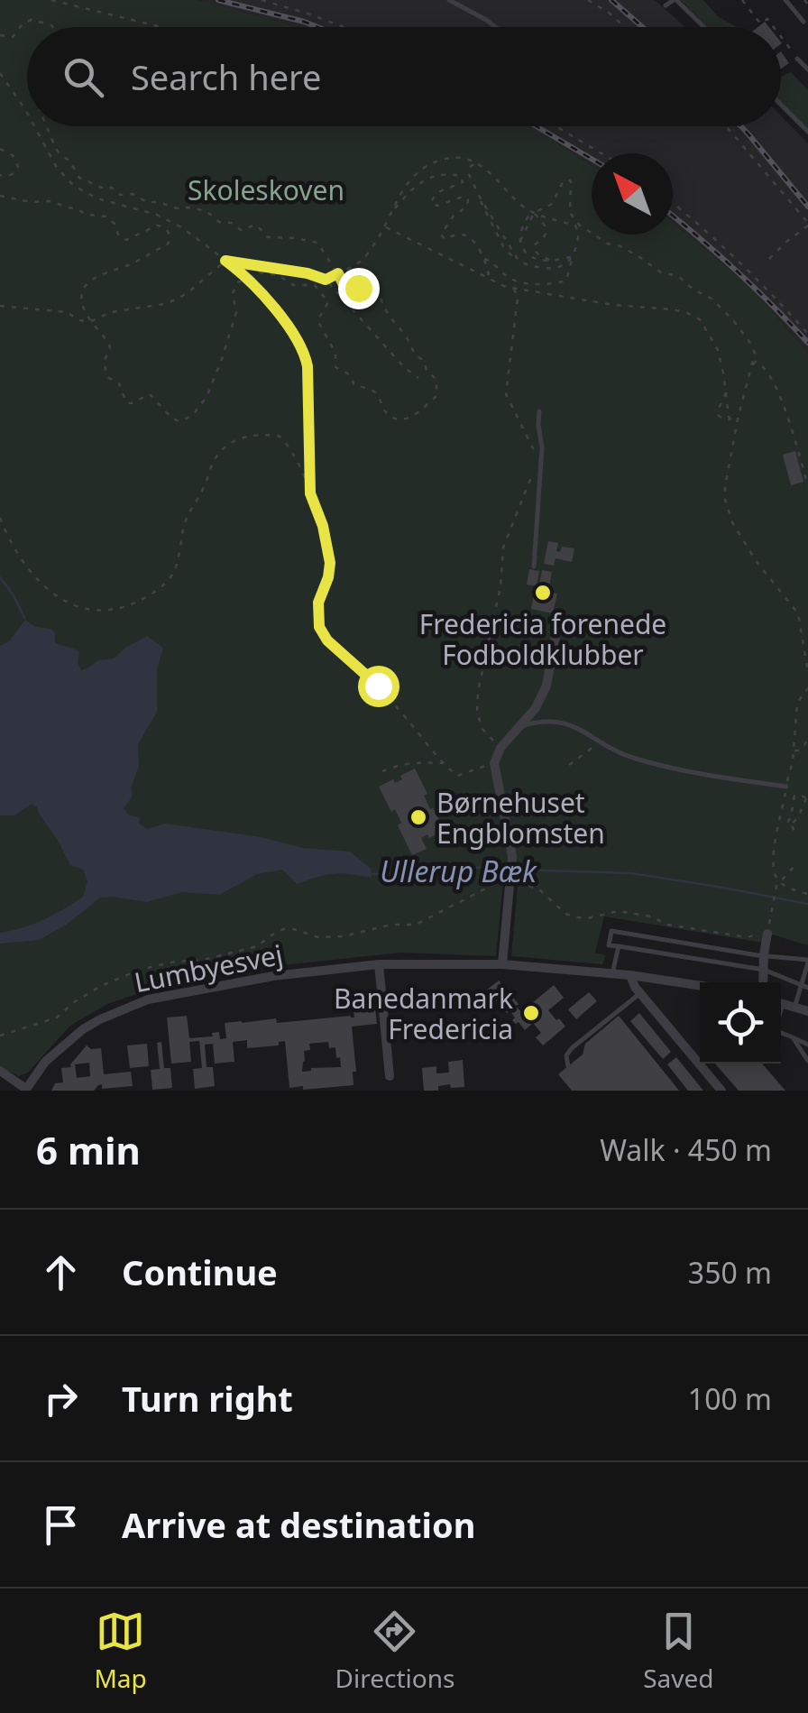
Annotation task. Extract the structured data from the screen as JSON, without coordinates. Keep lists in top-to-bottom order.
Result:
{
  "streets": {
    "street": ["Lumbyesvej"]
  },
  "water": ["Ullerup Bæk"],
  "parks": ["Skoleskoven"],
  "places": ["Fredericia forenede Fodboldklubber", "Børnehuset Engblomsten", "Banedanmark Fredericia"],
  "north": "top left",
  "page": {
    "search": "Search here",
    "heading": ["6 min", "Walk · 450 m"],
    "list": [
      ["Continue", "350 m"],
      ["Turn right", "100 m"],
      "Arrive at destination"
    ],
    "nav": ["Map", "Directions", "Saved"]
  }
}
